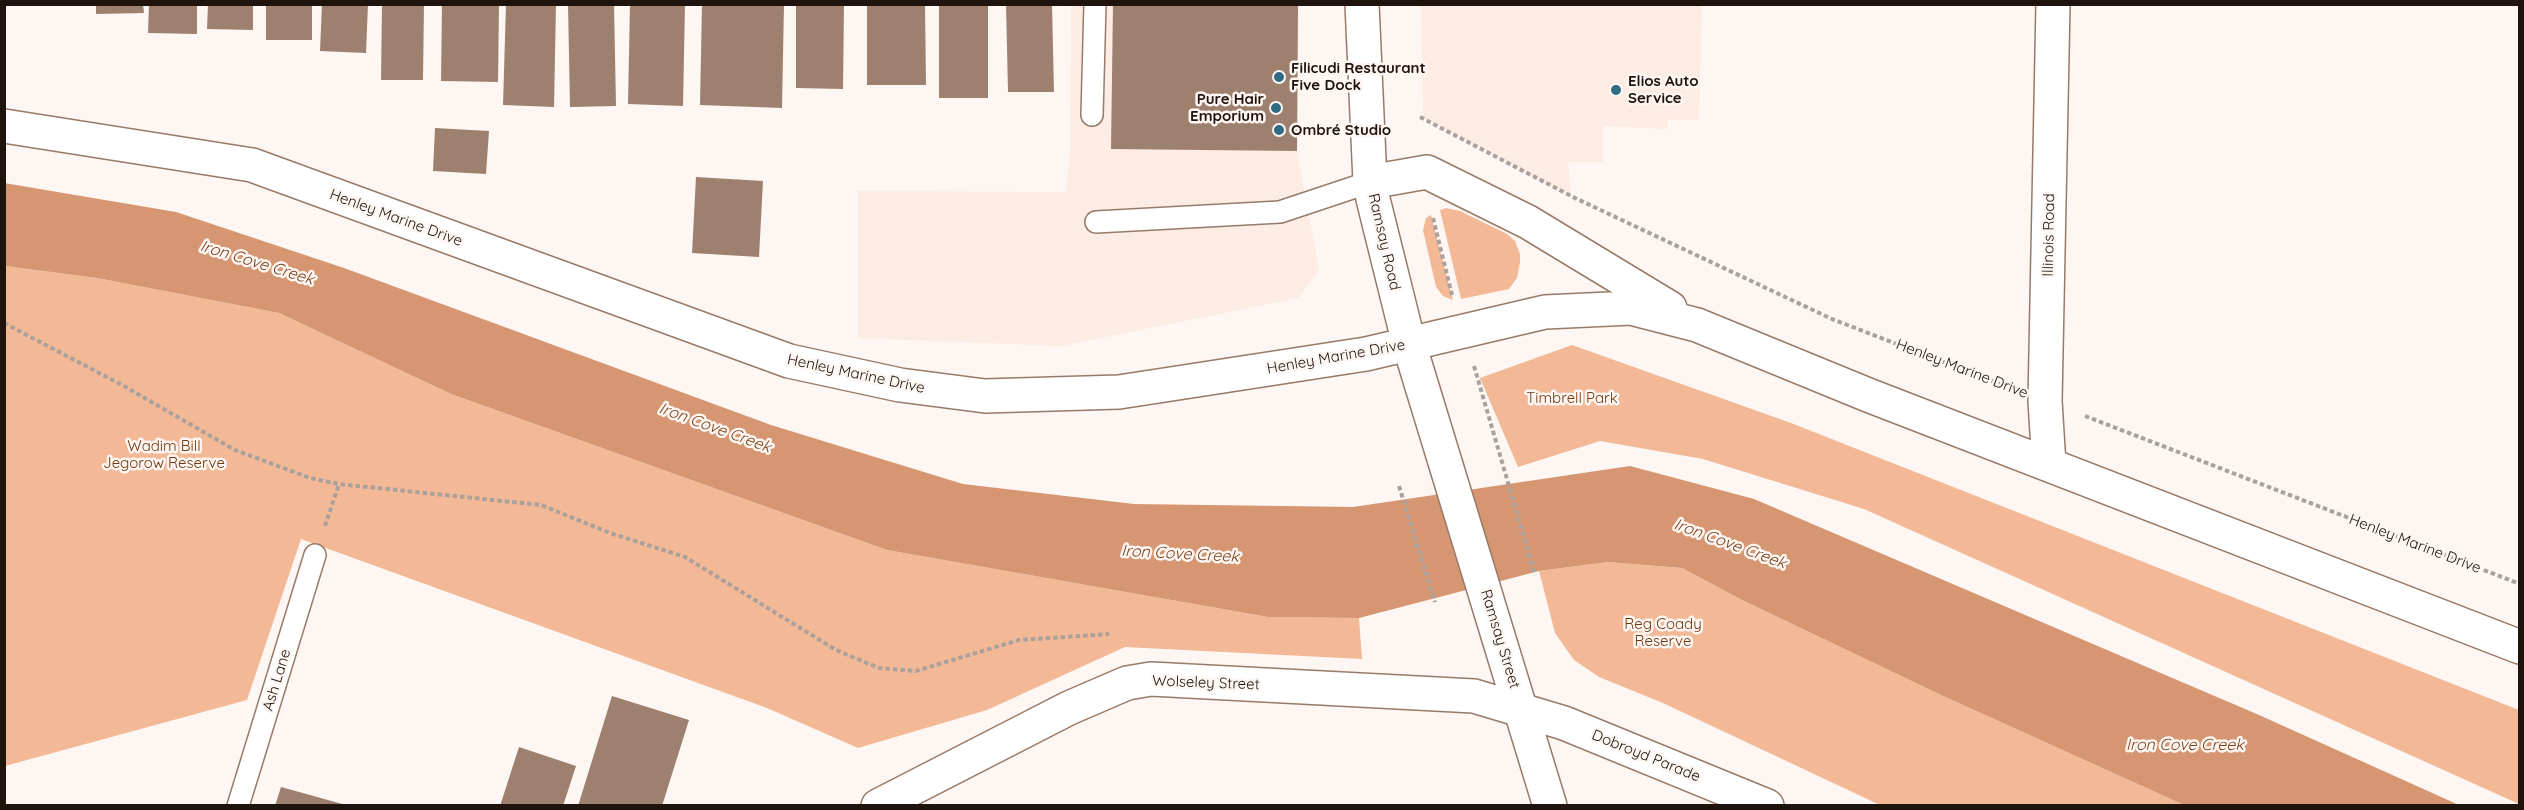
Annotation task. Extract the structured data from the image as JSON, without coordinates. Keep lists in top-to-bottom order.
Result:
{
  "streets": {
    "street": [
      "Henley Marine Drive",
      "Illinois Road",
      "Ramsay Road",
      "Ramsay Street",
      "Wolseley Street",
      "Dobroyd Parade"
    ],
    "lane": ["Ash Lane"]
  },
  "crossings": [
    ["Henley Marine Drive", "Illinois Road"],
    ["Henley Marine Drive", "Ramsay Road"],
    ["Ramsay Road", "Ramsay Street"],
    ["Ramsay Street", "Wolseley Street"],
    ["Ramsay Street", "Dobroyd Parade"],
    ["Wolseley Street", "Dobroyd Parade"]
  ],
  "water": ["Iron Cove Creek"],
  "parks": ["Timbrell Park", "Wadim Bill Jegorow Reserve", "Reg Coady Reserve"],
  "places": [
    "Filicudi Restaurant Five Dock",
    "Elios Auto Service",
    "Pure Hair Emporium",
    "Ombré Studio"
  ]
}
